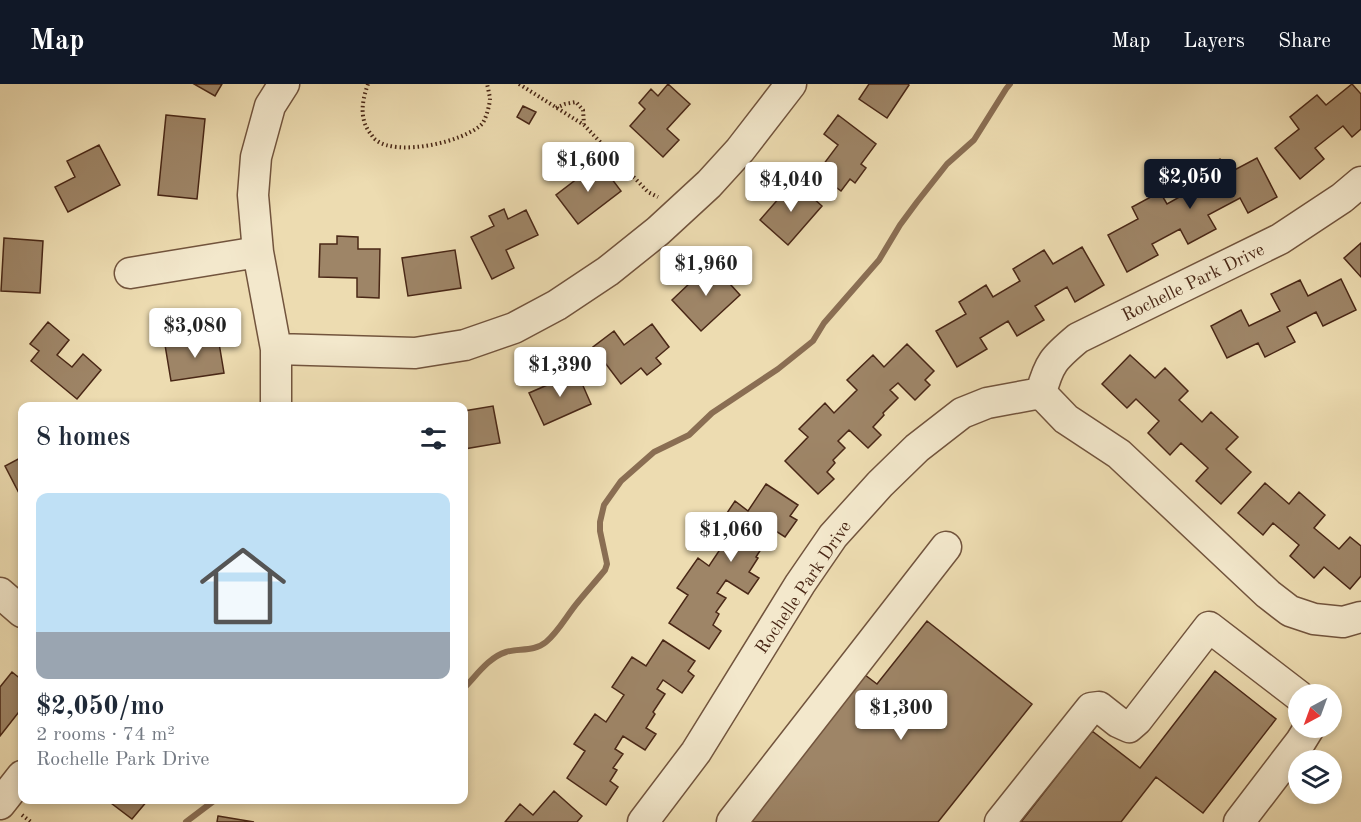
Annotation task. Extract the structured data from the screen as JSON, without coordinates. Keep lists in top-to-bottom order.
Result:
{
  "streets": {
    "street": ["Rochelle Park Drive"]
  },
  "north": "bottom left",
  "page": {
    "header": "Map",
    "nav": ["Map", "Layers", "Share"],
    "price": [
      "$1,600",
      "$2,050",
      "$4,040",
      "$1,960",
      "$3,080",
      "$1,390",
      "$1,060",
      "$1,300"
    ],
    "heading": "8 homes",
    "list": [
      {
        "name": "$2,050/mo",
        "note": "2 rooms · 74 m² · Rochelle Park Drive"
      }
    ]
  }
}
